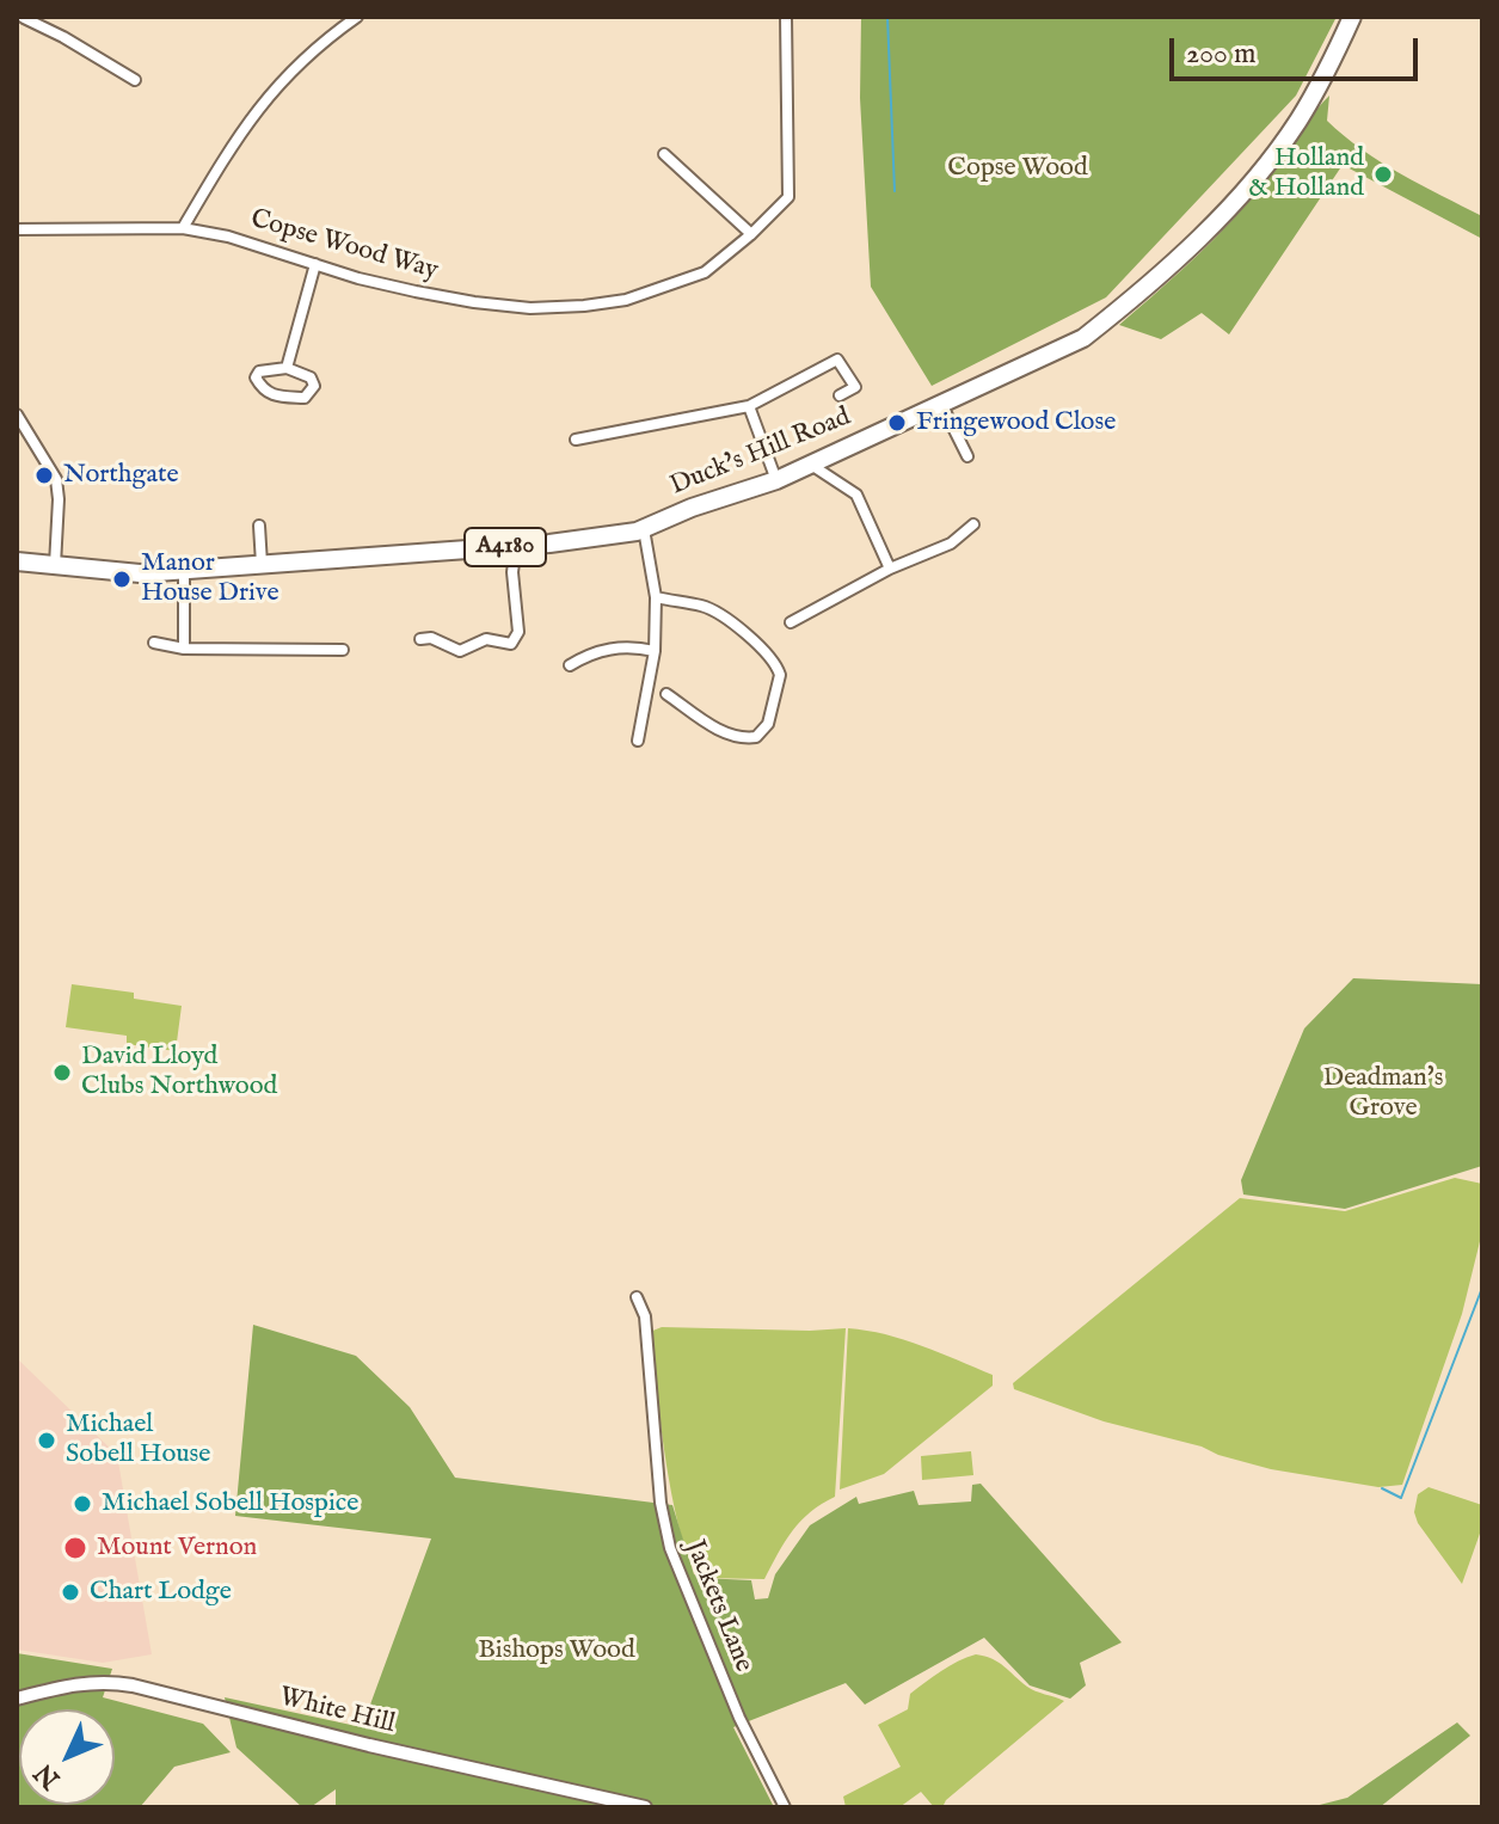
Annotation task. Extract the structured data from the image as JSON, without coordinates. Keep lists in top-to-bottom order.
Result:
{
  "streets": {
    "main road": ["Duck's Hill Road", "A4180"],
    "street": ["Copse Wood Way", "Jackets Lane", "White Hill"]
  },
  "parks": ["Copse Wood", "Deadman's Grove", "Bishops Wood"],
  "places": [
    "Holland & Holland",
    "Fringewood Close",
    "Northgate",
    "Manor House Drive",
    "David Lloyd Clubs Northwood",
    "Michael Sobell House",
    "Michael Sobell Hospice",
    "Mount Vernon",
    "Chart Lodge"
  ],
  "scale_bar": "200 m",
  "north": "bottom left"
}
